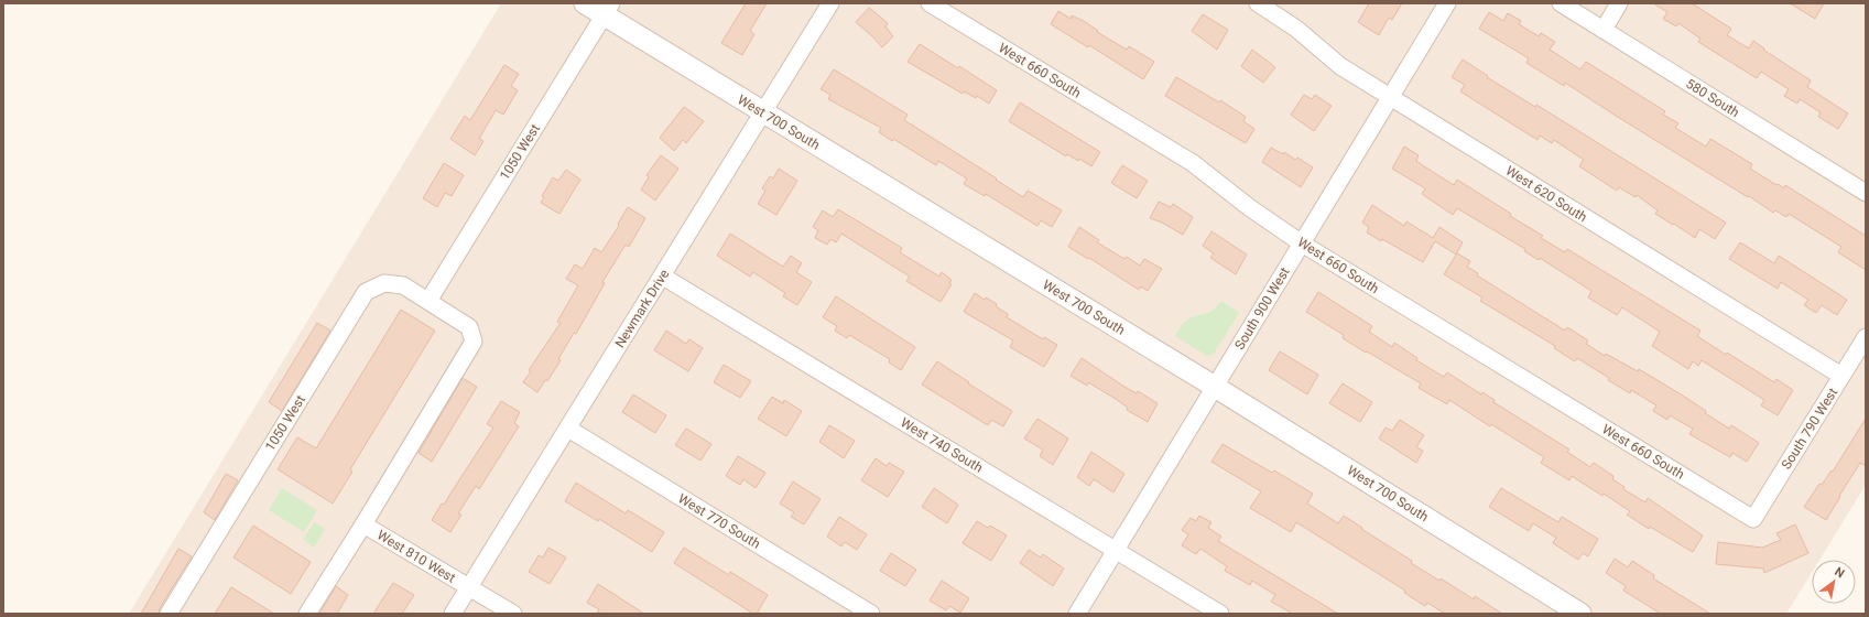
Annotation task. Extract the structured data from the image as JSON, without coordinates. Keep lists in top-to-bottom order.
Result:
{
  "streets": {
    "street": [
      "West 660 South",
      "580 South",
      "West 700 South",
      "1050 West",
      "West 620 South",
      "Newmark Drive",
      "South 900 West",
      "South 790 West",
      "West 740 South",
      "West 770 South",
      "West 810 West"
    ]
  },
  "crossings": [
    ["West 660 South", "South 900 West"],
    ["West 660 South", "South 790 West"],
    ["West 700 South", "1050 West"],
    ["West 700 South", "Newmark Drive"],
    ["West 700 South", "South 900 West"],
    ["1050 West", "West 810 West"],
    ["West 620 South", "South 900 West"],
    ["West 620 South", "South 790 West"],
    ["Newmark Drive", "West 740 South"],
    ["Newmark Drive", "West 770 South"],
    ["Newmark Drive", "West 810 West"],
    ["South 900 West", "West 740 South"]
  ],
  "north": "top right"
}
